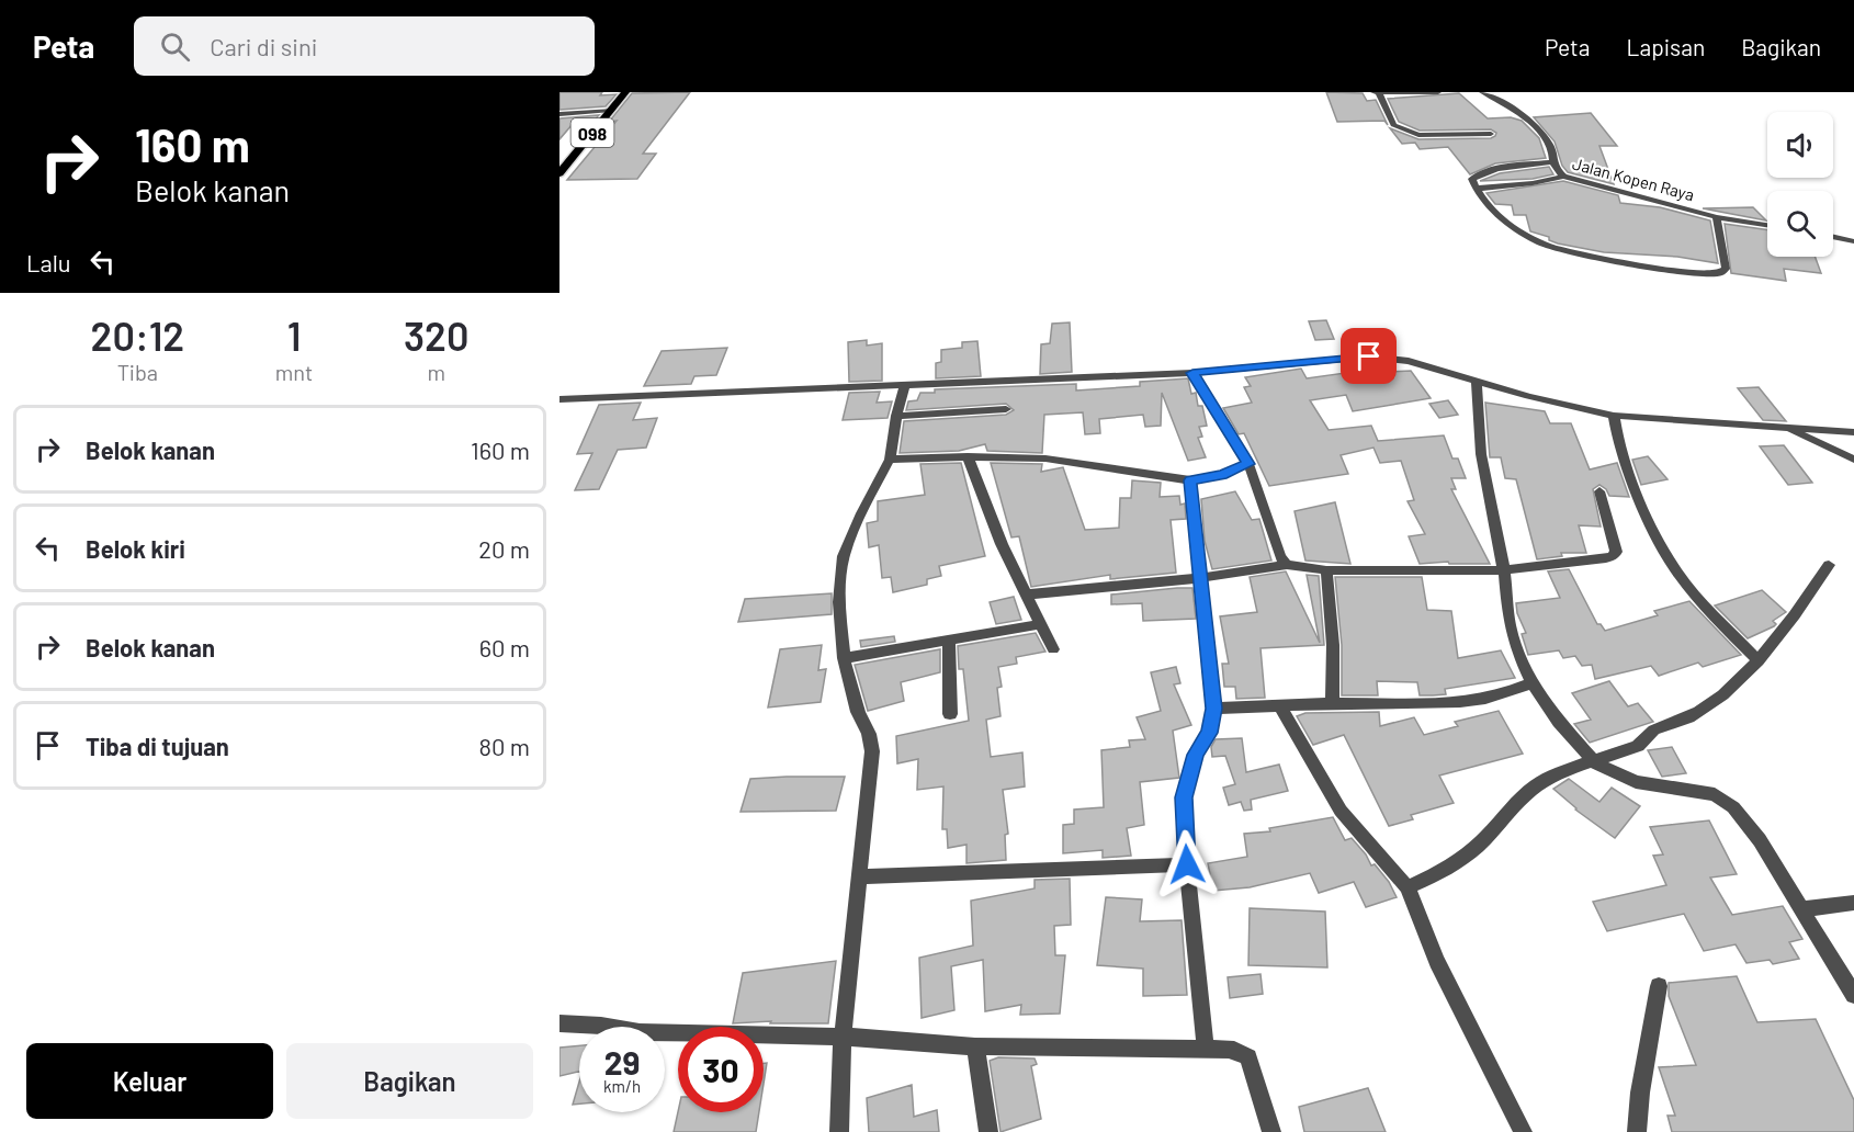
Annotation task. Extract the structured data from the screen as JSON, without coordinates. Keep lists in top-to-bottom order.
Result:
{
  "streets": {
    "main road": ["098"],
    "street": ["Jalan Kopen Raya"]
  },
  "page": {
    "header": "Peta",
    "search": "Cari di sini",
    "nav": ["Peta", "Lapisan", "Bagikan"],
    "turn": ["160 m", "Belok kanan"],
    "then": "Lalu",
    "eta": [
      "20:12",
      "Tiba",
      "1",
      "mnt",
      "320",
      "m"
    ],
    "list": [
      {
        "name": "Belok kanan",
        "value": "160 m"
      },
      {
        "name": "Belok kiri",
        "value": "20 m"
      },
      {
        "name": "Belok kanan",
        "value": "60 m"
      },
      {
        "name": "Tiba di tujuan",
        "value": "80 m"
      }
    ],
    "speed": "29 km/h",
    "limit": "30",
    "buttons": ["Keluar", "Bagikan"]
  }
}
